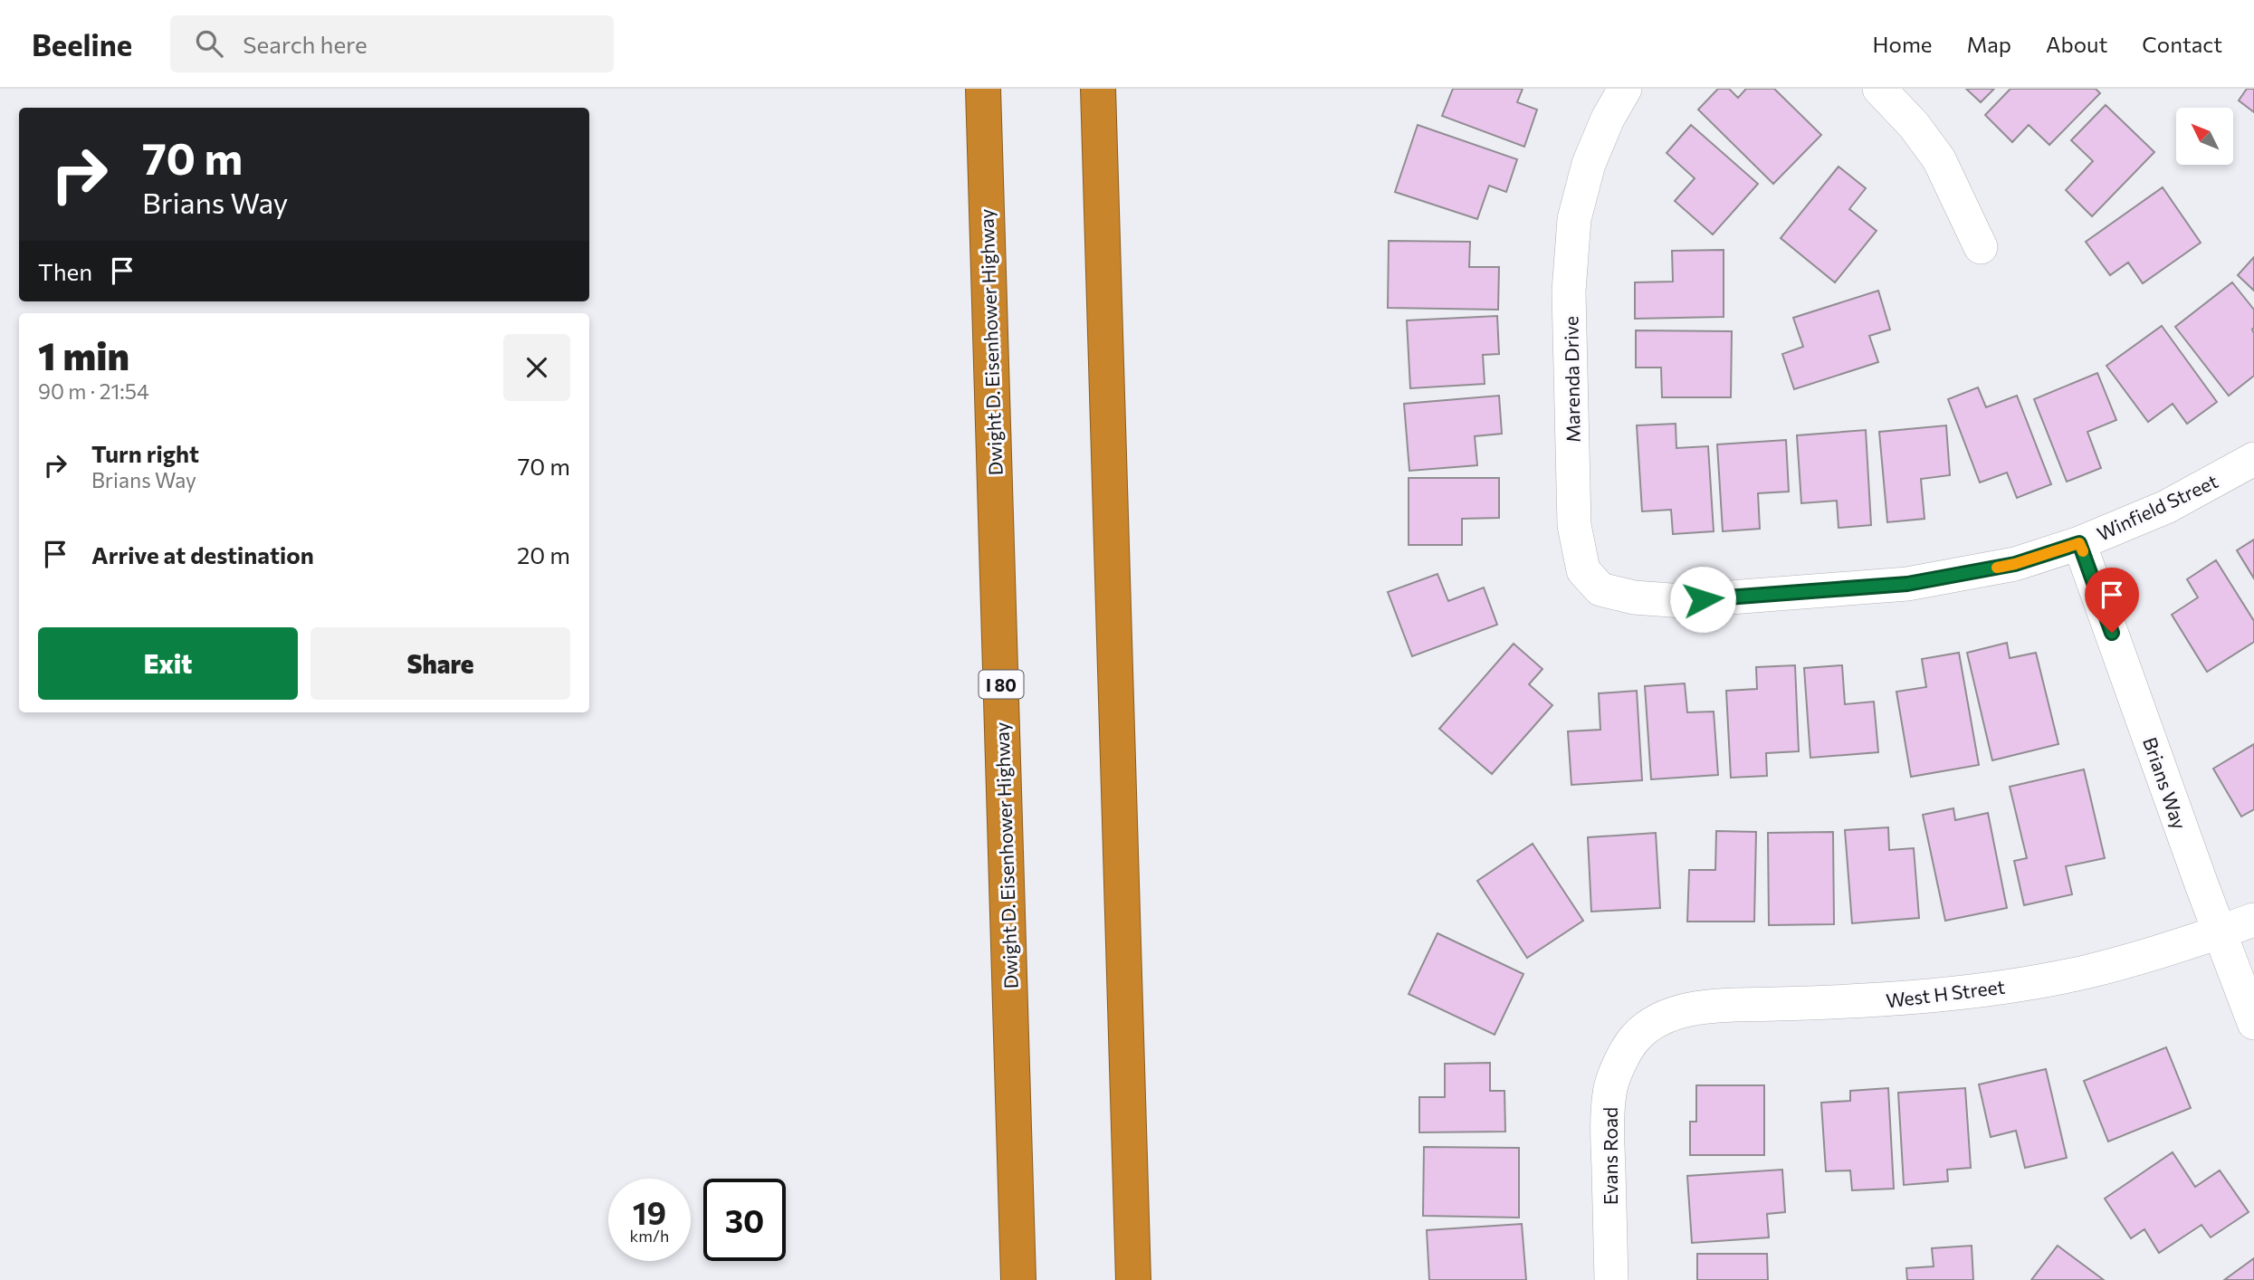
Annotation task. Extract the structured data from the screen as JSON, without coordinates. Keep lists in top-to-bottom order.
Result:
{
  "streets": {
    "highway": ["Dwight D. Eisenhower Highway", "I 80"],
    "street": [
      "Marenda Drive",
      "Winfield Street",
      "Brians Way",
      "West H Street",
      "Evans Road"
    ]
  },
  "crossings": [
    ["Marenda Drive", "Winfield Street"],
    ["Winfield Street", "Brians Way"],
    ["Brians Way", "West H Street"],
    ["West H Street", "Evans Road"]
  ],
  "north": "top left",
  "page": {
    "header": "Beeline",
    "search": "Search here",
    "nav": [
      "Home",
      "Map",
      "About",
      "Contact"
    ],
    "turn": ["70 m", "Brians Way"],
    "then": "Then",
    "heading": ["1 min", "90 m · 21:54"],
    "list": [
      {
        "name": "Turn right",
        "note": "Brians Way",
        "value": "70 m"
      },
      {
        "name": "Arrive at destination",
        "value": "20 m"
      }
    ],
    "buttons": ["Exit", "Share"],
    "speed": "19 km/h",
    "limit": "30"
  }
}
